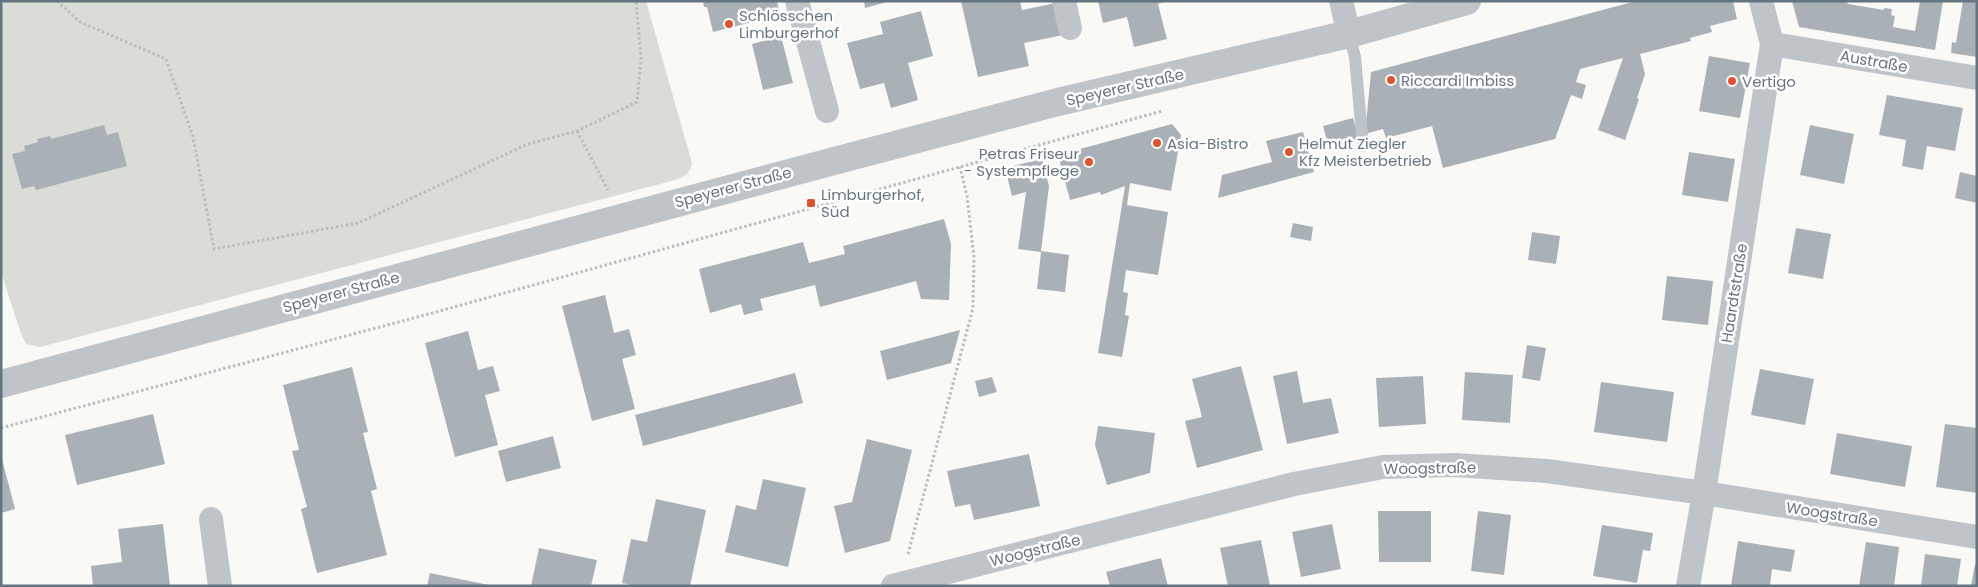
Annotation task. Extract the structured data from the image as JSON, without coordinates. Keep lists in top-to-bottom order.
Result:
{
  "streets": {
    "street": [
      "Austraße",
      "Speyerer Straße",
      "Haardtstraße",
      "Woogstraße"
    ]
  },
  "crossings": [
    ["Austraße", "Haardtstraße"],
    ["Haardtstraße", "Woogstraße"]
  ],
  "places": {
    "other": [
      "Schlösschen Limburgerhof",
      "Riccardi Imbiss",
      "Vertigo",
      "Asia-Bistro",
      "Helmut Ziegler Kfz Meisterbetrieb",
      "Petras Friseur - Systempflege"
    ],
    "transit": ["Limburgerhof, Süd"]
  }
}
